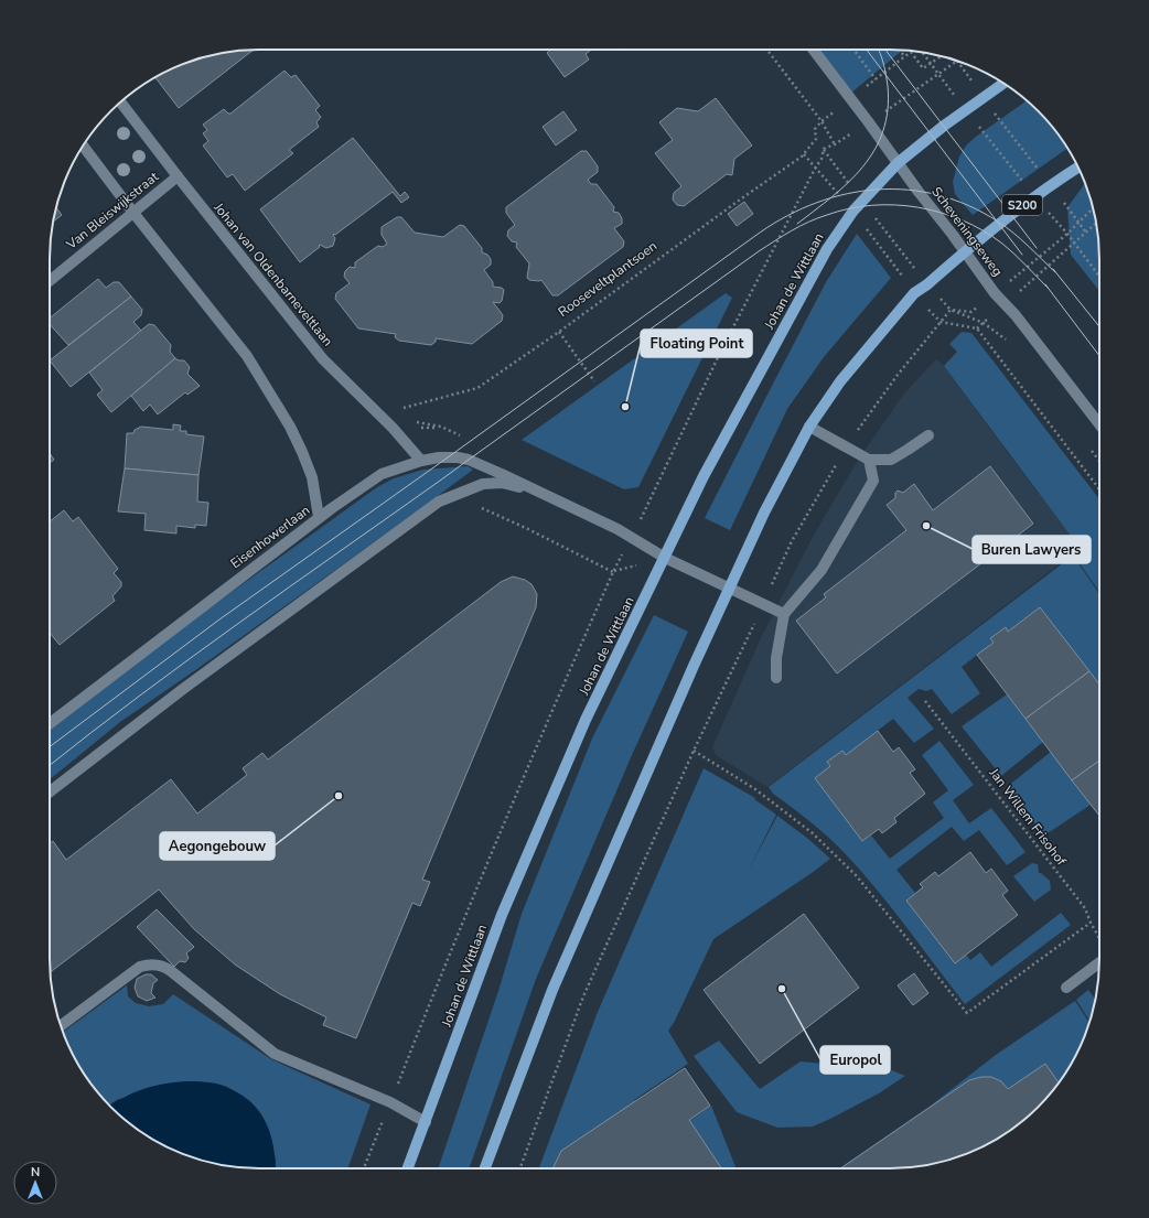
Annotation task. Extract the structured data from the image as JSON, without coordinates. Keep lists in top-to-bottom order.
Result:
{
  "streets": {
    "main road": ["S200", "Johan de Wittlaan"],
    "street": [
      "Van Bleiswijkstraat",
      "Scheveningseweg",
      "Johan van Oldenbarneveltlaan",
      "Eisenhowerlaan"
    ],
    "path": ["Rooseveltplantsoen", "Jan Willem Frisohof"]
  },
  "crossings": [
    ["S200", "Scheveningseweg"],
    ["Van Bleiswijkstraat", "Johan van Oldenbarneveltlaan"],
    ["Scheveningseweg", "Johan de Wittlaan"],
    ["Johan van Oldenbarneveltlaan", "Rooseveltplantsoen"],
    ["Johan van Oldenbarneveltlaan", "Eisenhowerlaan"],
    ["Johan de Wittlaan", "Eisenhowerlaan"]
  ],
  "places": [
    "Floating Point",
    "Buren Lawyers",
    "Aegongebouw",
    "Europol"
  ],
  "north": "top"
}
